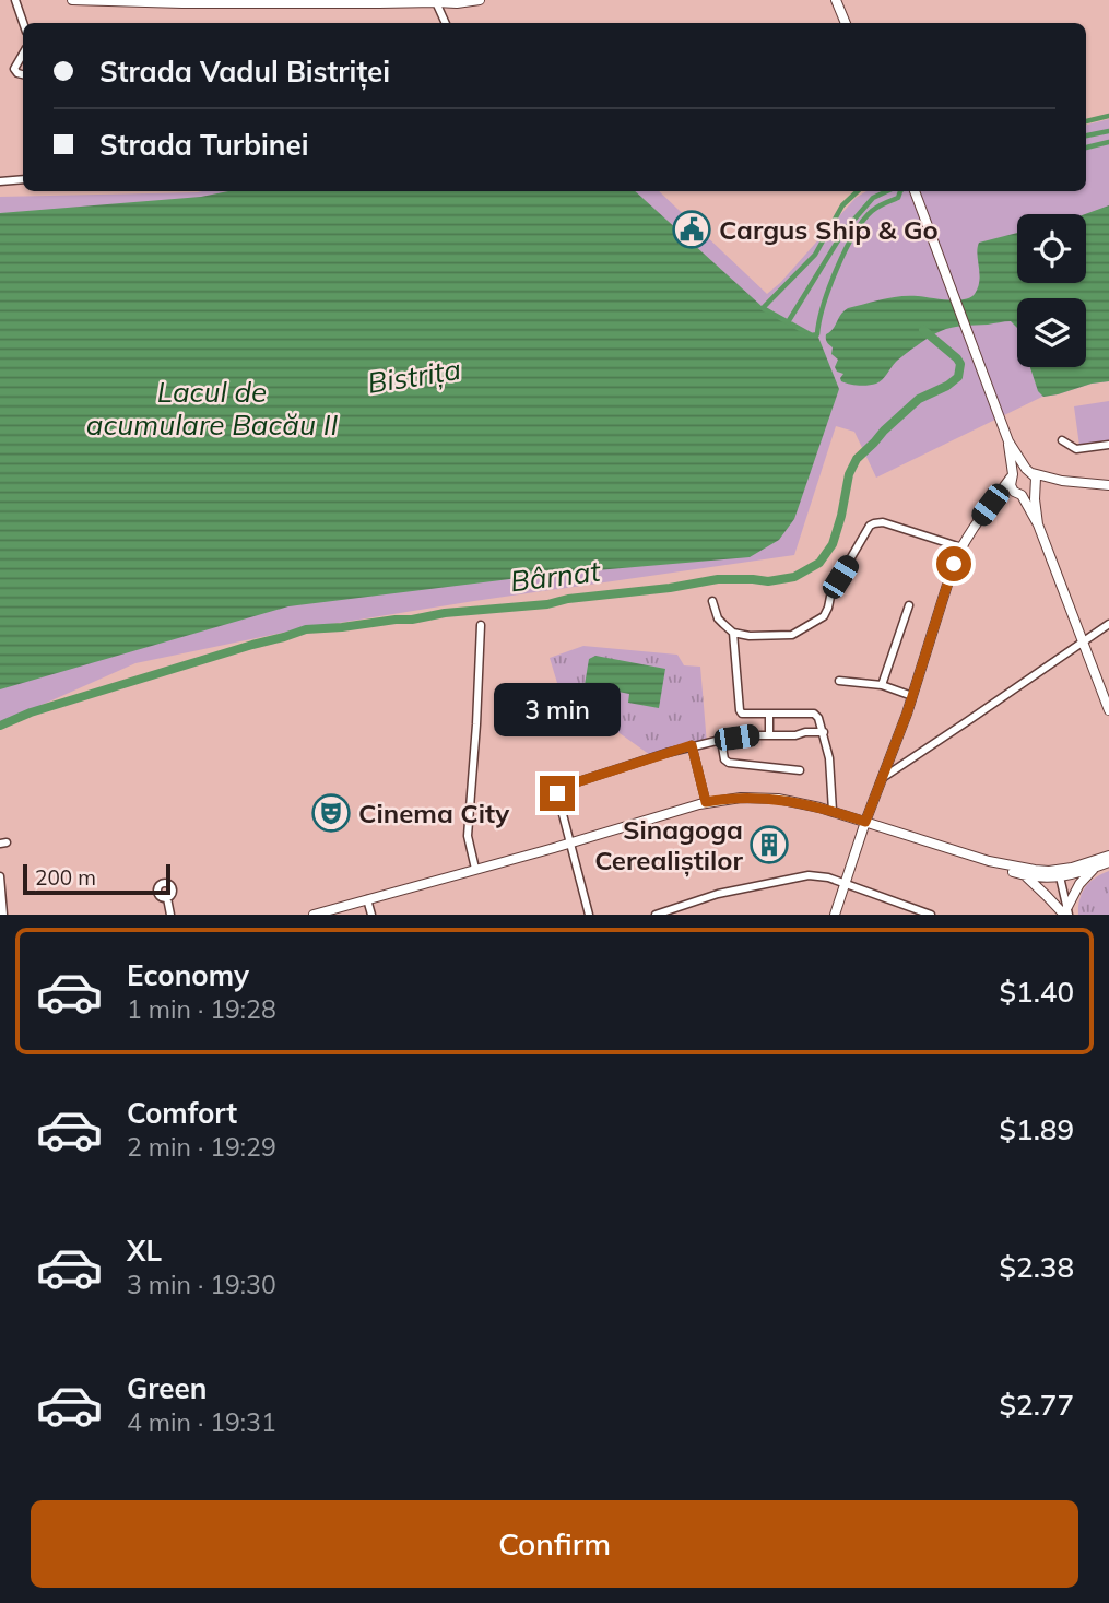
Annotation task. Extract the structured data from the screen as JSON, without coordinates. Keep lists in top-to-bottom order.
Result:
{
  "water": ["Bistrița", "Lacul de acumulare Bacău II", "Bârnat"],
  "places": {
    "public building": ["Cargus Ship & Go"],
    "theatre": ["Cinema City"],
    "building": ["Sinagoga Cerealiștilor"]
  },
  "scale_bar": "200 m",
  "page": {
    "banner": ["Strada Vadul Bistriței", "Strada Turbinei"],
    "bubble": "3 min",
    "scale": "200 m",
    "list": [
      {
        "name": "Economy",
        "note": "1 min · 19:28",
        "value": "$1.40"
      },
      {
        "name": "Comfort",
        "note": "2 min · 19:29",
        "value": "$1.89"
      },
      {
        "name": "XL",
        "note": "3 min · 19:30",
        "value": "$2.38"
      },
      {
        "name": "Green",
        "note": "4 min · 19:31",
        "value": "$2.77"
      }
    ],
    "buttons": "Confirm"
  }
}
